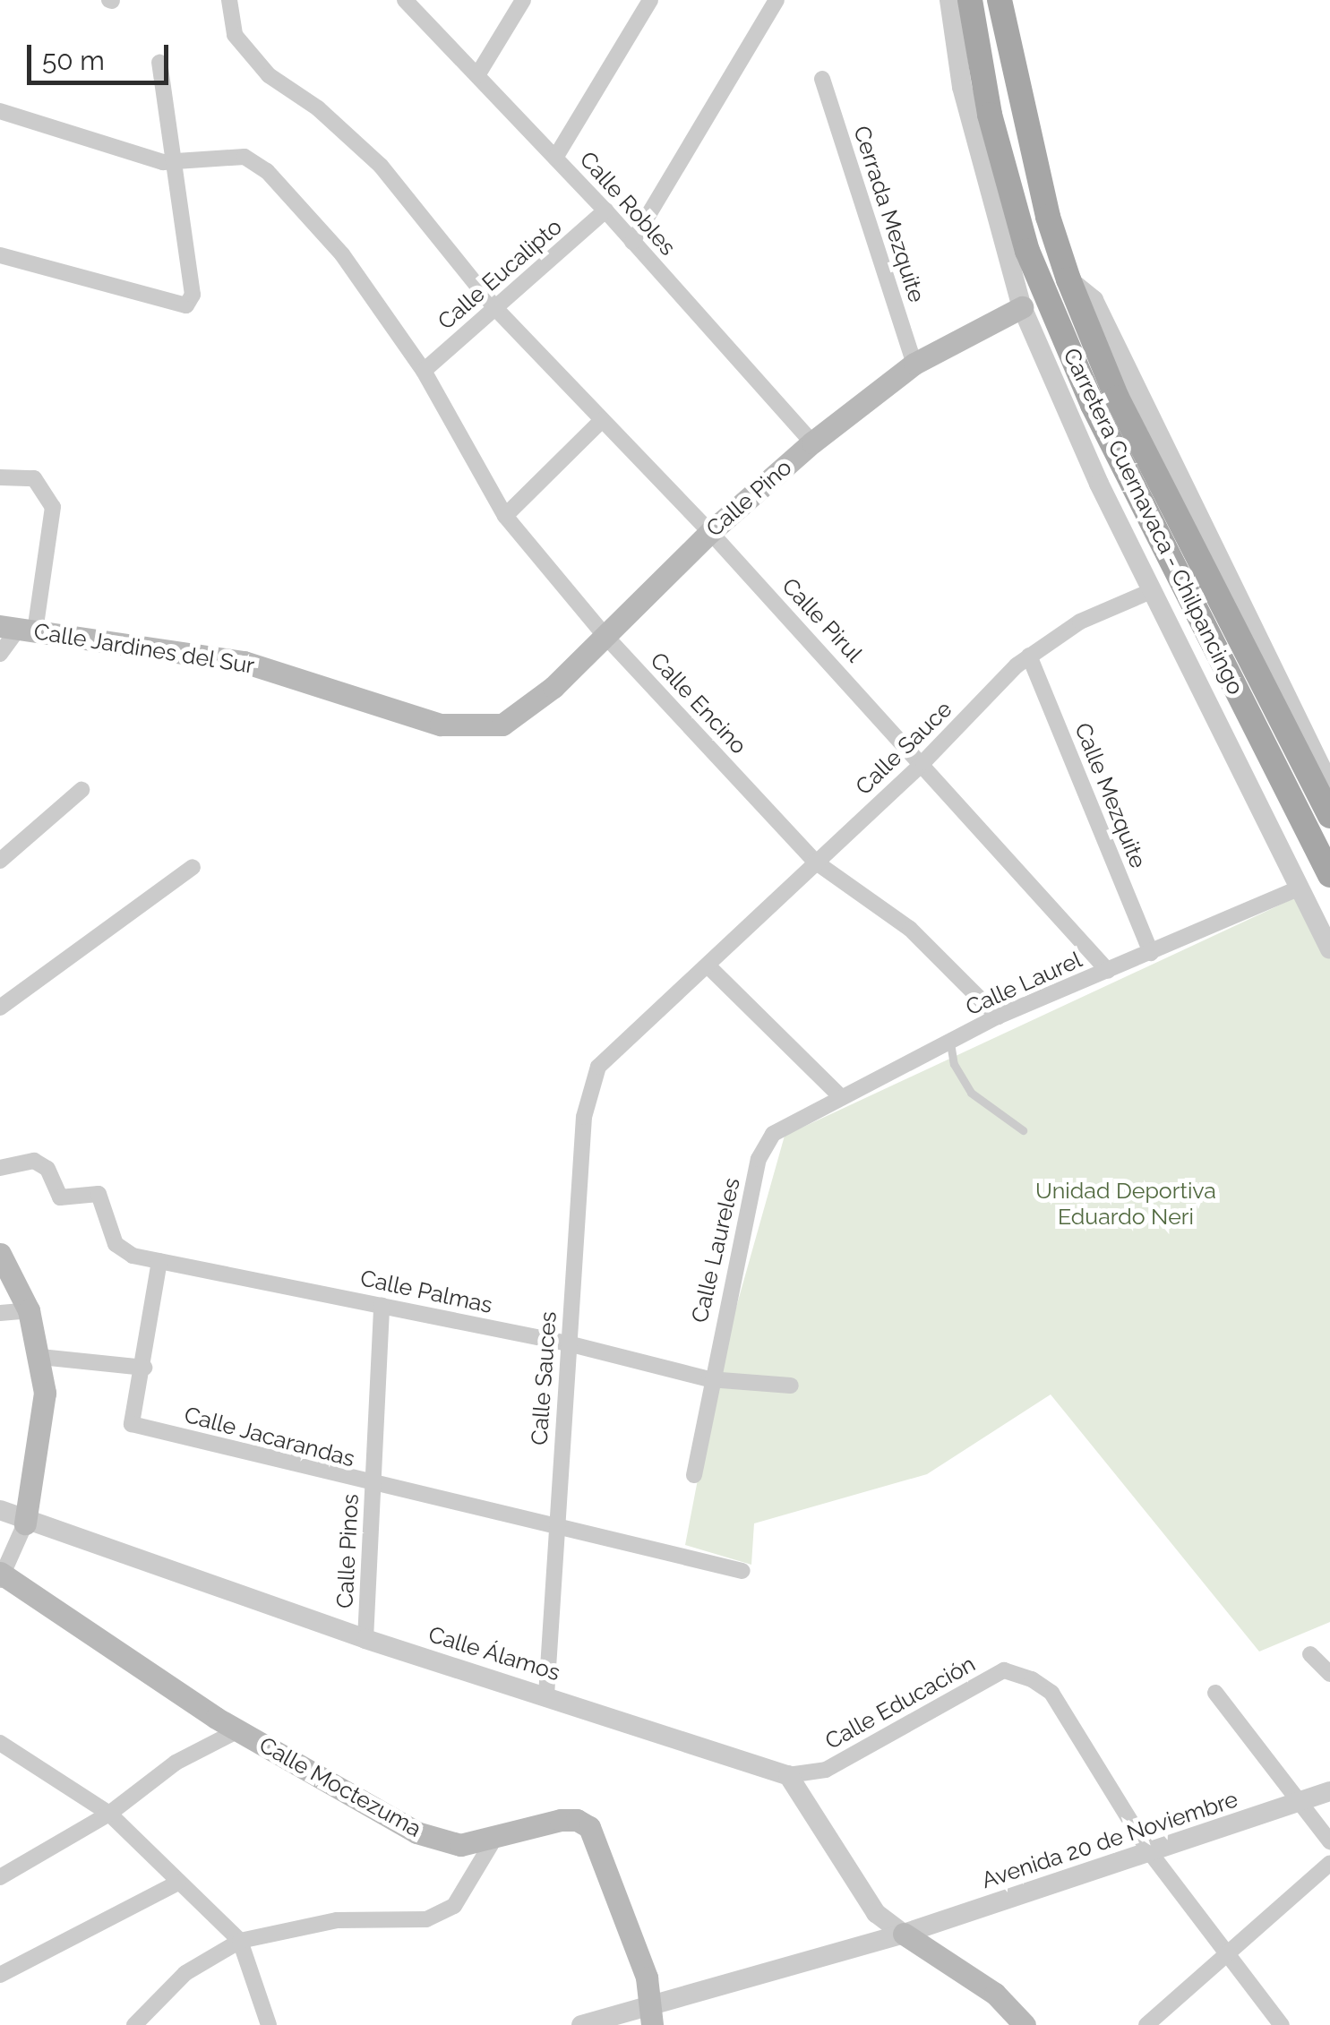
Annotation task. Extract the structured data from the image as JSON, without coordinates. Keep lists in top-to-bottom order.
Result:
{
  "streets": {
    "main road": [
      "Calle Pino",
      "Carretera Cuernavaca - Chilpancingo",
      "Calle Jardines del Sur",
      "Calle Moctezuma"
    ],
    "street": [
      "Calle Robles",
      "Cerrada Mezquite",
      "Calle Eucalipto",
      "Calle Pirul",
      "Calle Encino",
      "Calle Sauce",
      "Calle Mezquite",
      "Calle Laurel",
      "Calle Laureles",
      "Calle Palmas",
      "Calle Sauces",
      "Calle Jacarandas",
      "Calle Pinos",
      "Calle Álamos",
      "Calle Educación",
      "Avenida 20 de Noviembre"
    ]
  },
  "crossings": [
    ["Calle Robles", "Calle Eucalipto"],
    ["Calle Robles", "Calle Pino"],
    ["Cerrada Mezquite", "Calle Pino"],
    ["Calle Eucalipto", "Calle Pirul"],
    ["Calle Eucalipto", "Calle Encino"],
    ["Calle Pino", "Calle Pirul"],
    ["Calle Pino", "Calle Jardines del Sur"],
    ["Calle Pino", "Calle Encino"],
    ["Calle Pirul", "Calle Sauce"],
    ["Calle Pirul", "Calle Laurel"],
    ["Calle Encino", "Calle Sauce"],
    ["Calle Encino", "Calle Laurel"],
    ["Calle Sauce", "Calle Mezquite"],
    ["Calle Sauce", "Calle Sauces"],
    ["Calle Mezquite", "Calle Laurel"],
    ["Calle Laurel", "Calle Laureles"],
    ["Calle Laureles", "Calle Palmas"],
    ["Calle Palmas", "Calle Sauces"],
    ["Calle Palmas", "Calle Pinos"],
    ["Calle Sauces", "Calle Jacarandas"],
    ["Calle Sauces", "Calle Álamos"],
    ["Calle Jacarandas", "Calle Pinos"],
    ["Calle Pinos", "Calle Álamos"],
    ["Calle Álamos", "Calle Educación"],
    ["Calle Educación", "Avenida 20 de Noviembre"],
    ["Calle Moctezuma", "Avenida 20 de Noviembre"]
  ],
  "parks": ["Unidad Deportiva Eduardo Neri"],
  "scale_bar": "50 m"
}
